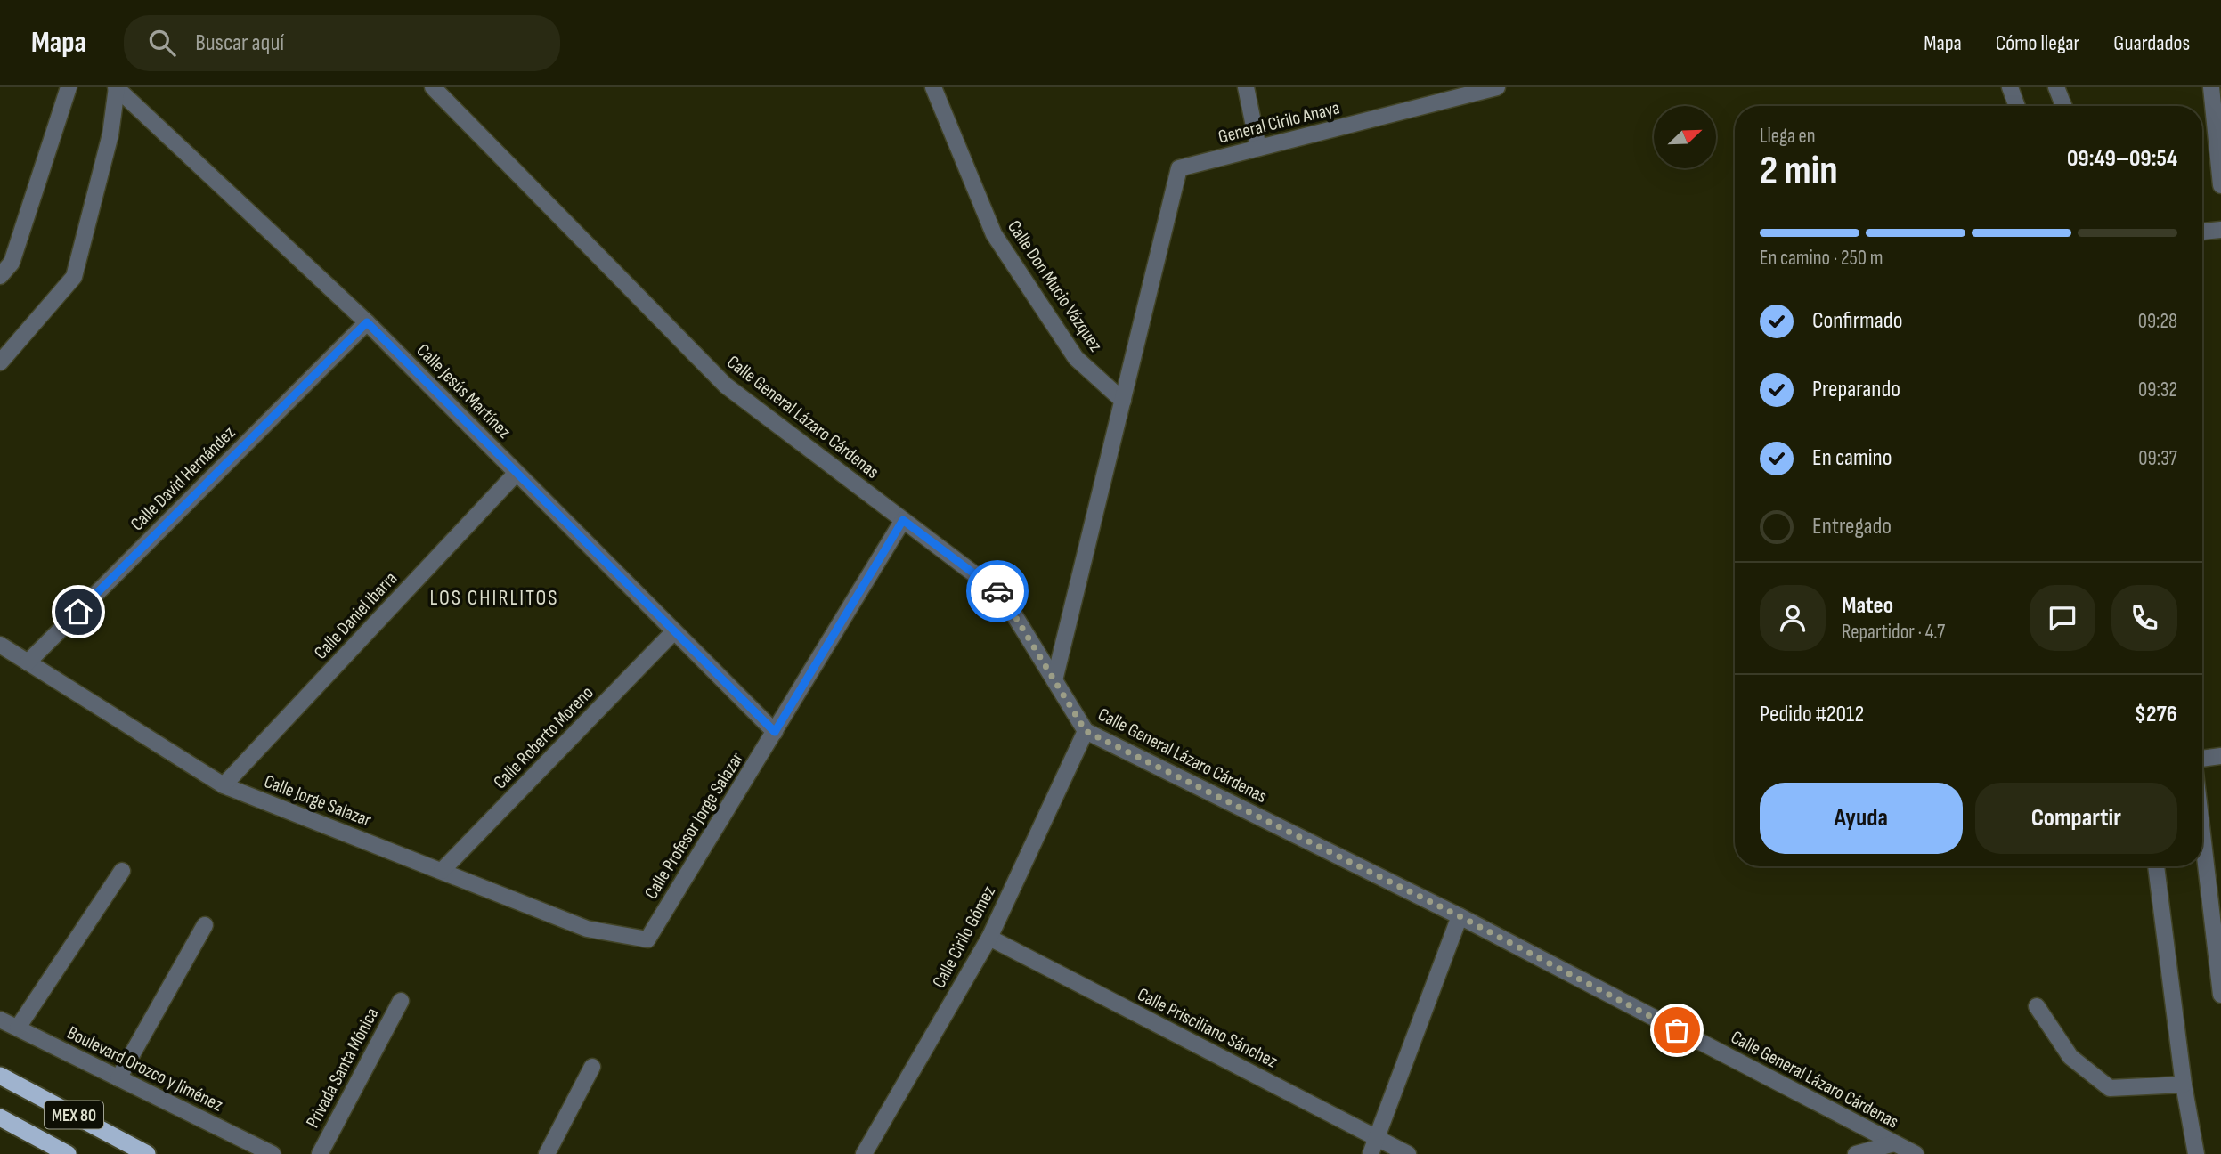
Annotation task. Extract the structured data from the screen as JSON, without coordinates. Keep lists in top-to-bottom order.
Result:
{
  "streets": {
    "highway": ["MEX 80"],
    "street": [
      "General Cirilo Anaya",
      "Calle Don Mucio Vázquez",
      "Calle Jesús Martínez",
      "Calle General Lázaro Cárdenas",
      "Calle David Hernández",
      "Calle Daniel Ibarra",
      "Calle Roberto Moreno",
      "Calle Jorge Salazar",
      "Calle Profesor Jorge Salazar",
      "Calle Cirilo Gómez",
      "Calle Prisciliano Sánchez",
      "Privada Santa Mónica",
      "Boulevard Orozco y Jiménez"
    ]
  },
  "crossings": [
    ["General Cirilo Anaya", "Calle Don Mucio Vázquez"],
    ["Calle Jesús Martínez", "Calle David Hernández"],
    ["Calle Jesús Martínez", "Calle Daniel Ibarra"],
    ["Calle Jesús Martínez", "Calle Roberto Moreno"],
    ["Calle Jesús Martínez", "Calle Profesor Jorge Salazar"],
    ["Calle General Lázaro Cárdenas", "Calle Profesor Jorge Salazar"],
    ["Calle General Lázaro Cárdenas", "Calle Cirilo Gómez"],
    ["Calle David Hernández", "Calle Jorge Salazar"],
    ["Calle Daniel Ibarra", "Calle Jorge Salazar"],
    ["Calle Roberto Moreno", "Calle Jorge Salazar"],
    ["Calle Jorge Salazar", "Calle Profesor Jorge Salazar"],
    ["Calle Cirilo Gómez", "Calle Prisciliano Sánchez"]
  ],
  "districts": ["LOS CHIRLITOS"],
  "north": "top right",
  "page": {
    "header": "Mapa",
    "search": "Buscar aquí",
    "nav": ["Mapa", "Cómo llegar", "Guardados"],
    "heading": ["2 min", "Llega en", "09:49–09:54"],
    "panel": [
      "Mateo",
      "Repartidor · 4.7",
      "Pedido #2012",
      "$276"
    ],
    "bar": "En camino · 250 m",
    "list": [
      ["Confirmado", "09:28"],
      ["Preparando", "09:32"],
      ["En camino", "09:37"],
      "Entregado"
    ],
    "buttons": ["Ayuda", "Compartir"]
  }
}
